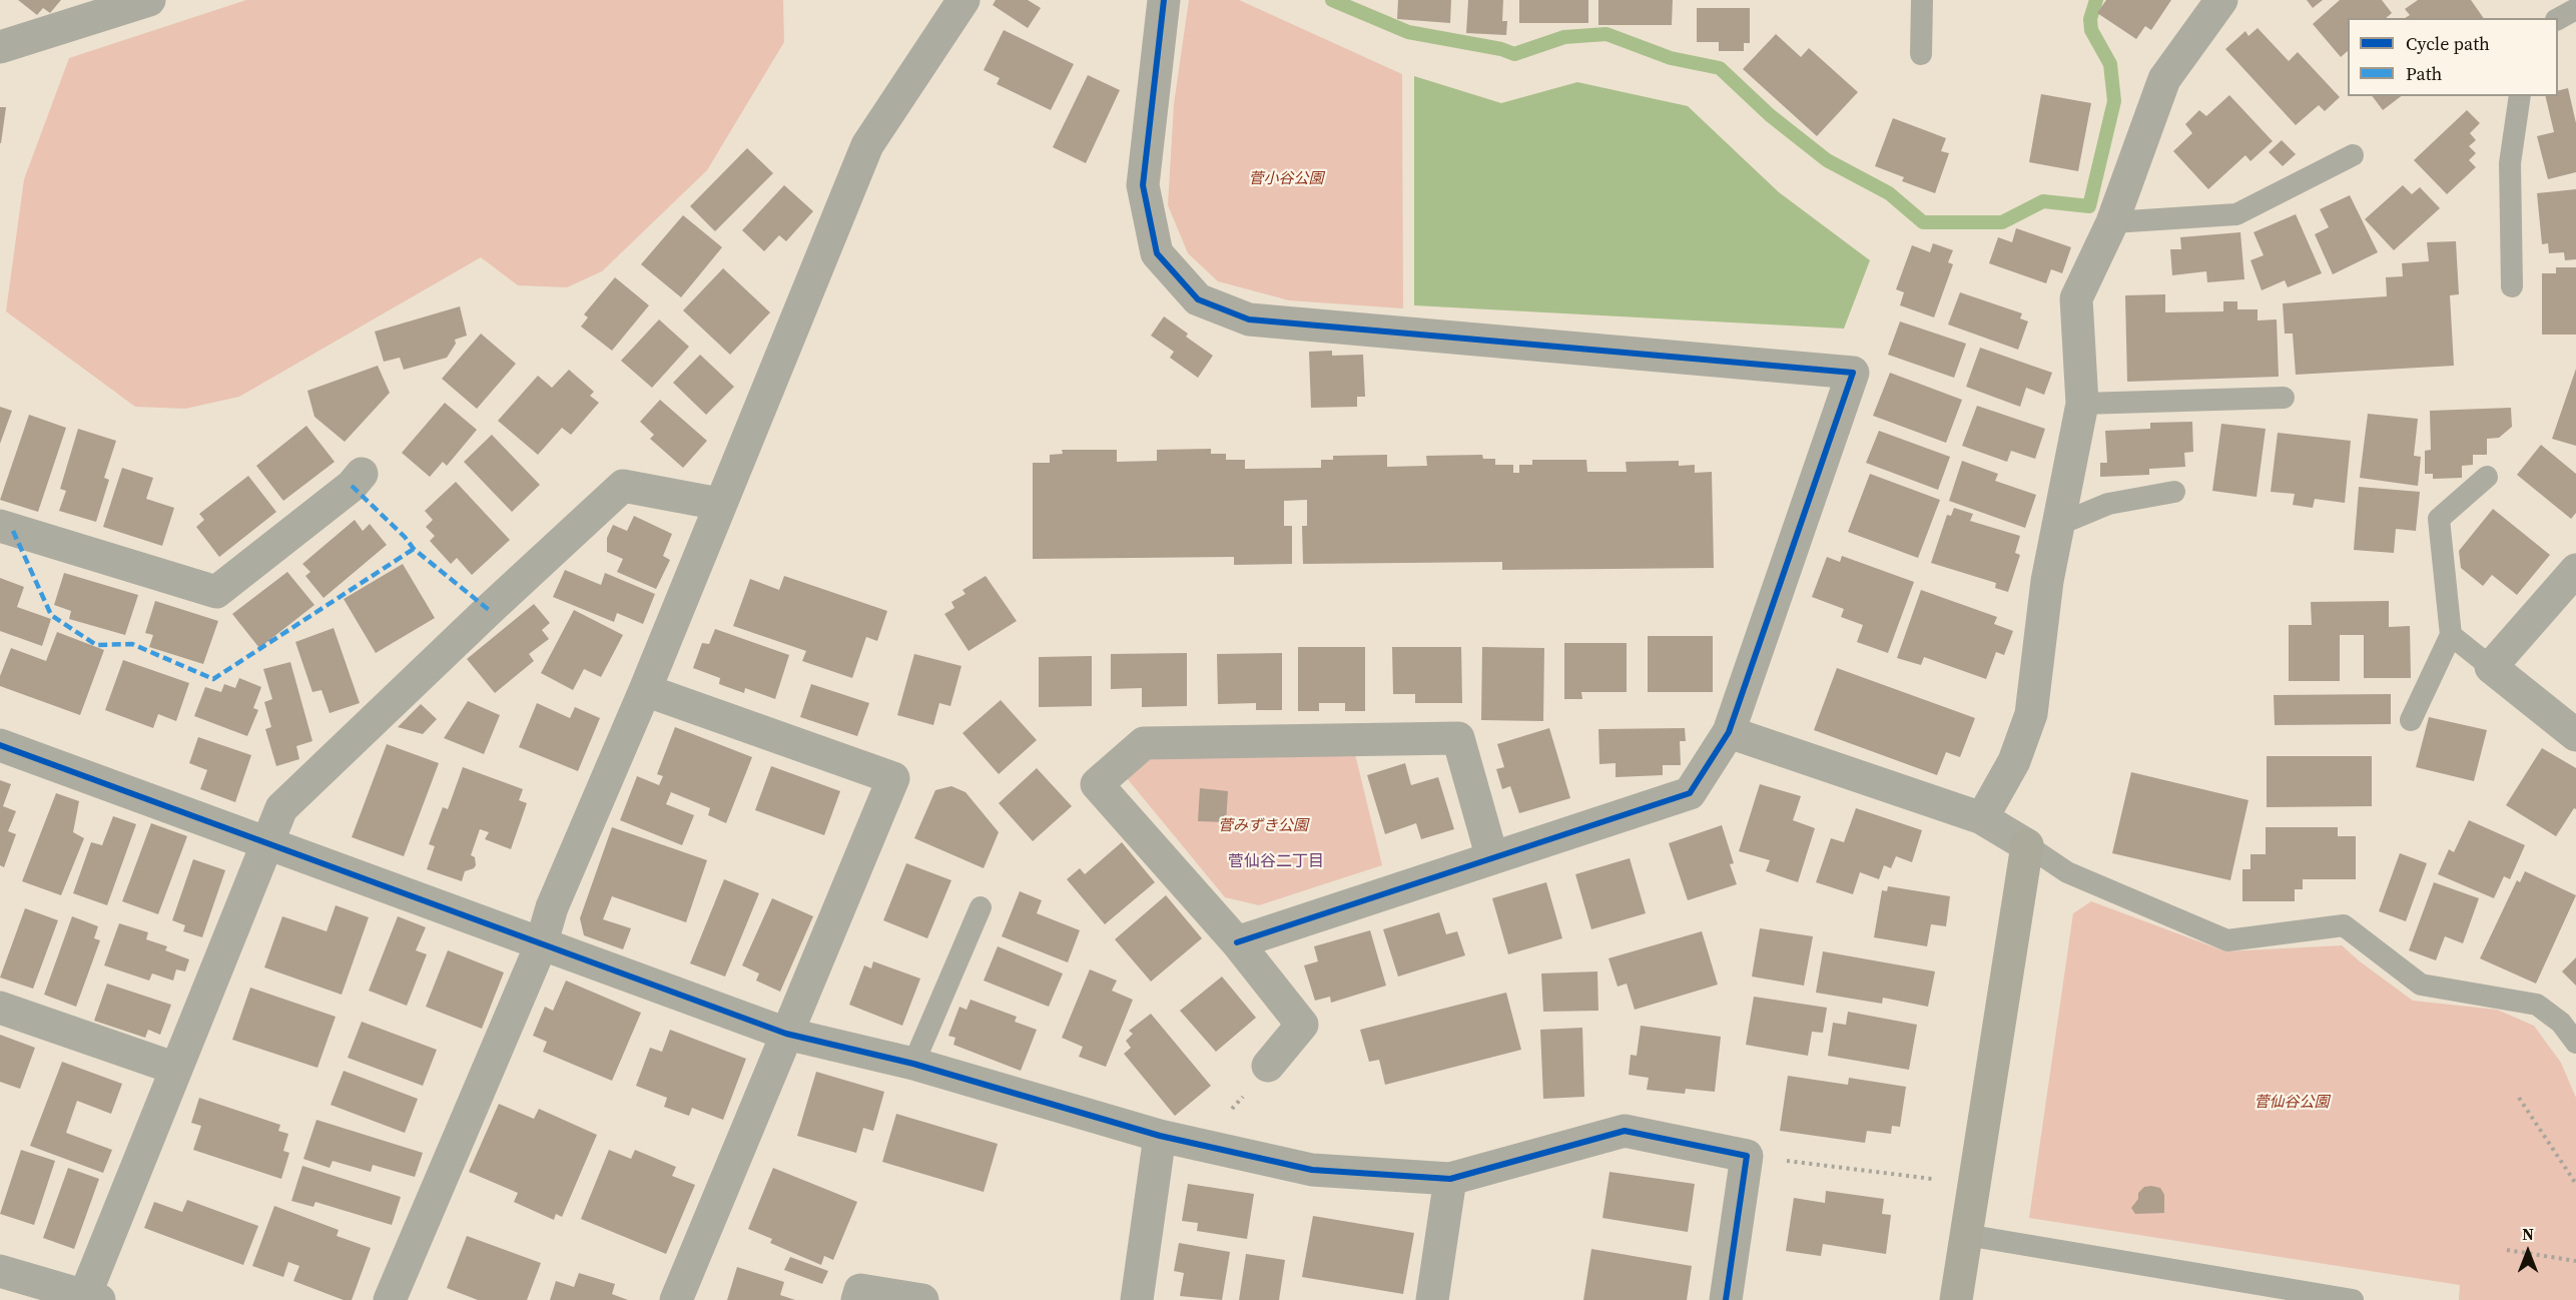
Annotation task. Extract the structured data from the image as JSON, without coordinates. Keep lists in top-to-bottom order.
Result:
{
  "districts": ["菅仙谷二丁目"],
  "parks": ["菅小谷公園", "菅みずき公園", "菅仙谷公園"],
  "legend": ["Cycle path", "Path"],
  "north": "top"
}
